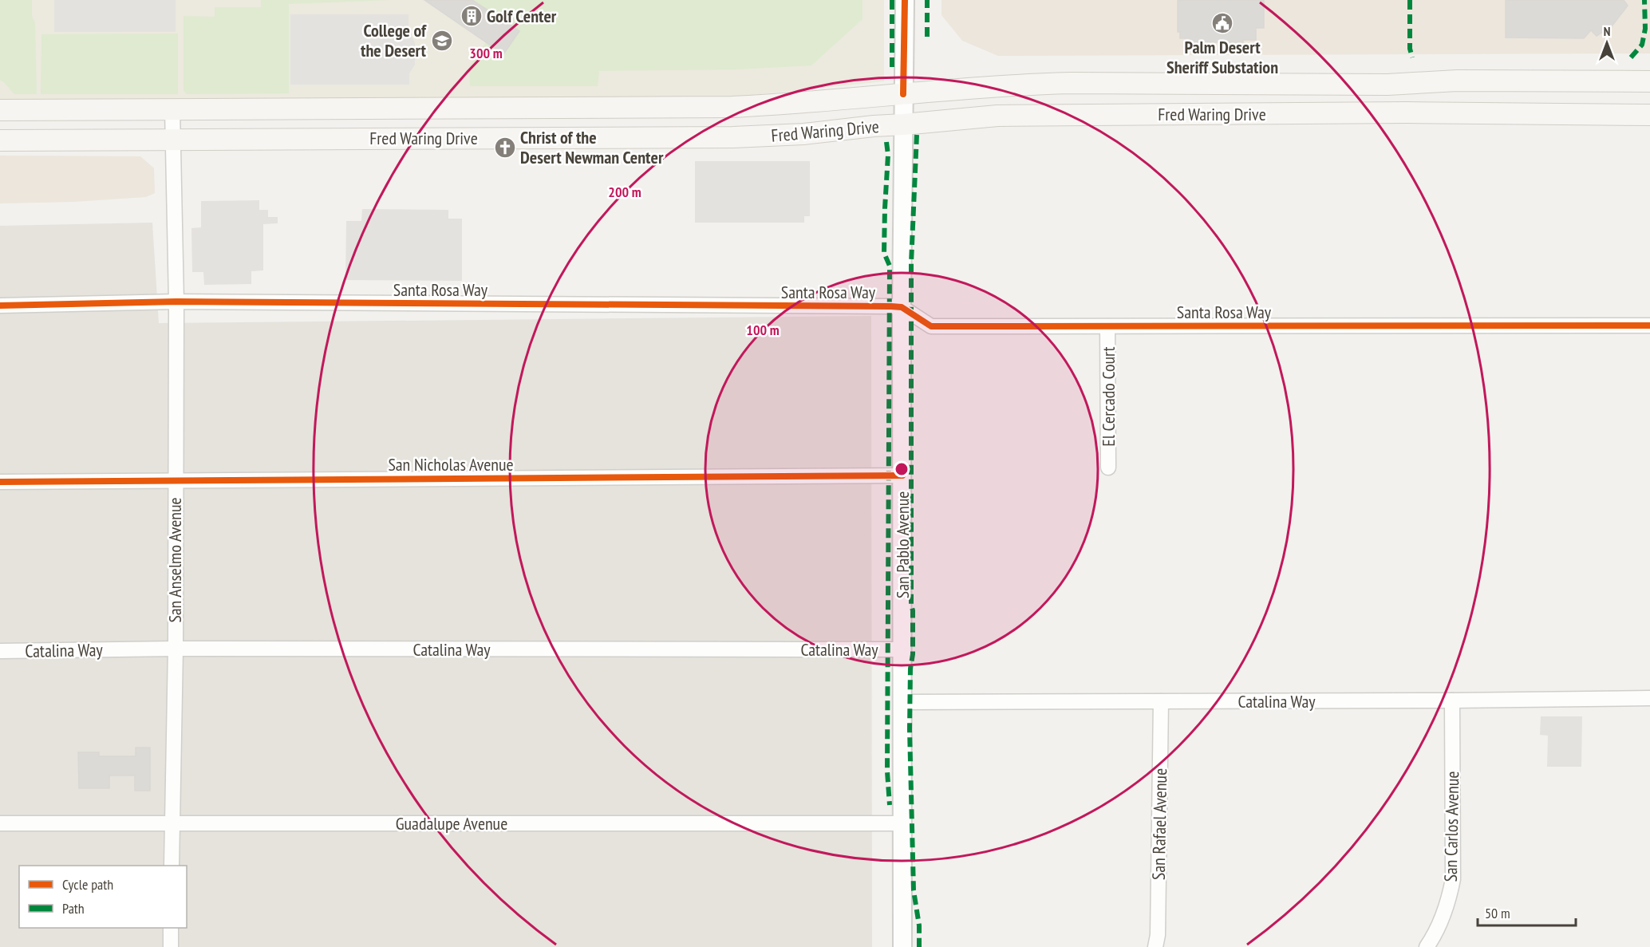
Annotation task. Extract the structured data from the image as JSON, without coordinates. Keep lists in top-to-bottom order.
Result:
{
  "streets": {
    "main road": ["Fred Waring Drive"],
    "street": [
      "Santa Rosa Way",
      "El Cercado Court",
      "San Nicholas Avenue",
      "San Pablo Avenue",
      "San Anselmo Avenue",
      "Catalina Way",
      "Guadalupe Avenue",
      "San Rafael Avenue",
      "San Carlos Avenue"
    ]
  },
  "crossings": [
    ["Fred Waring Drive", "San Pablo Avenue"],
    ["Fred Waring Drive", "San Anselmo Avenue"],
    ["Santa Rosa Way", "El Cercado Court"],
    ["Santa Rosa Way", "San Pablo Avenue"],
    ["Santa Rosa Way", "San Anselmo Avenue"],
    ["San Nicholas Avenue", "San Pablo Avenue"],
    ["San Nicholas Avenue", "San Anselmo Avenue"],
    ["San Pablo Avenue", "Catalina Way"],
    ["San Pablo Avenue", "Guadalupe Avenue"],
    ["San Anselmo Avenue", "Catalina Way"],
    ["San Anselmo Avenue", "Guadalupe Avenue"],
    ["Catalina Way", "San Rafael Avenue"],
    ["Catalina Way", "San Carlos Avenue"]
  ],
  "places": {
    "building": ["Golf Center"],
    "public building": ["Palm Desert Sheriff Substation"],
    "school or university": ["College of the Desert"],
    "church": ["Christ of the Desert Newman Center"]
  },
  "legend": ["Cycle path", "Path"],
  "scale_bar": "50 m",
  "north": "top",
  "rings": ["300 m", "200 m", "100 m"]
}
